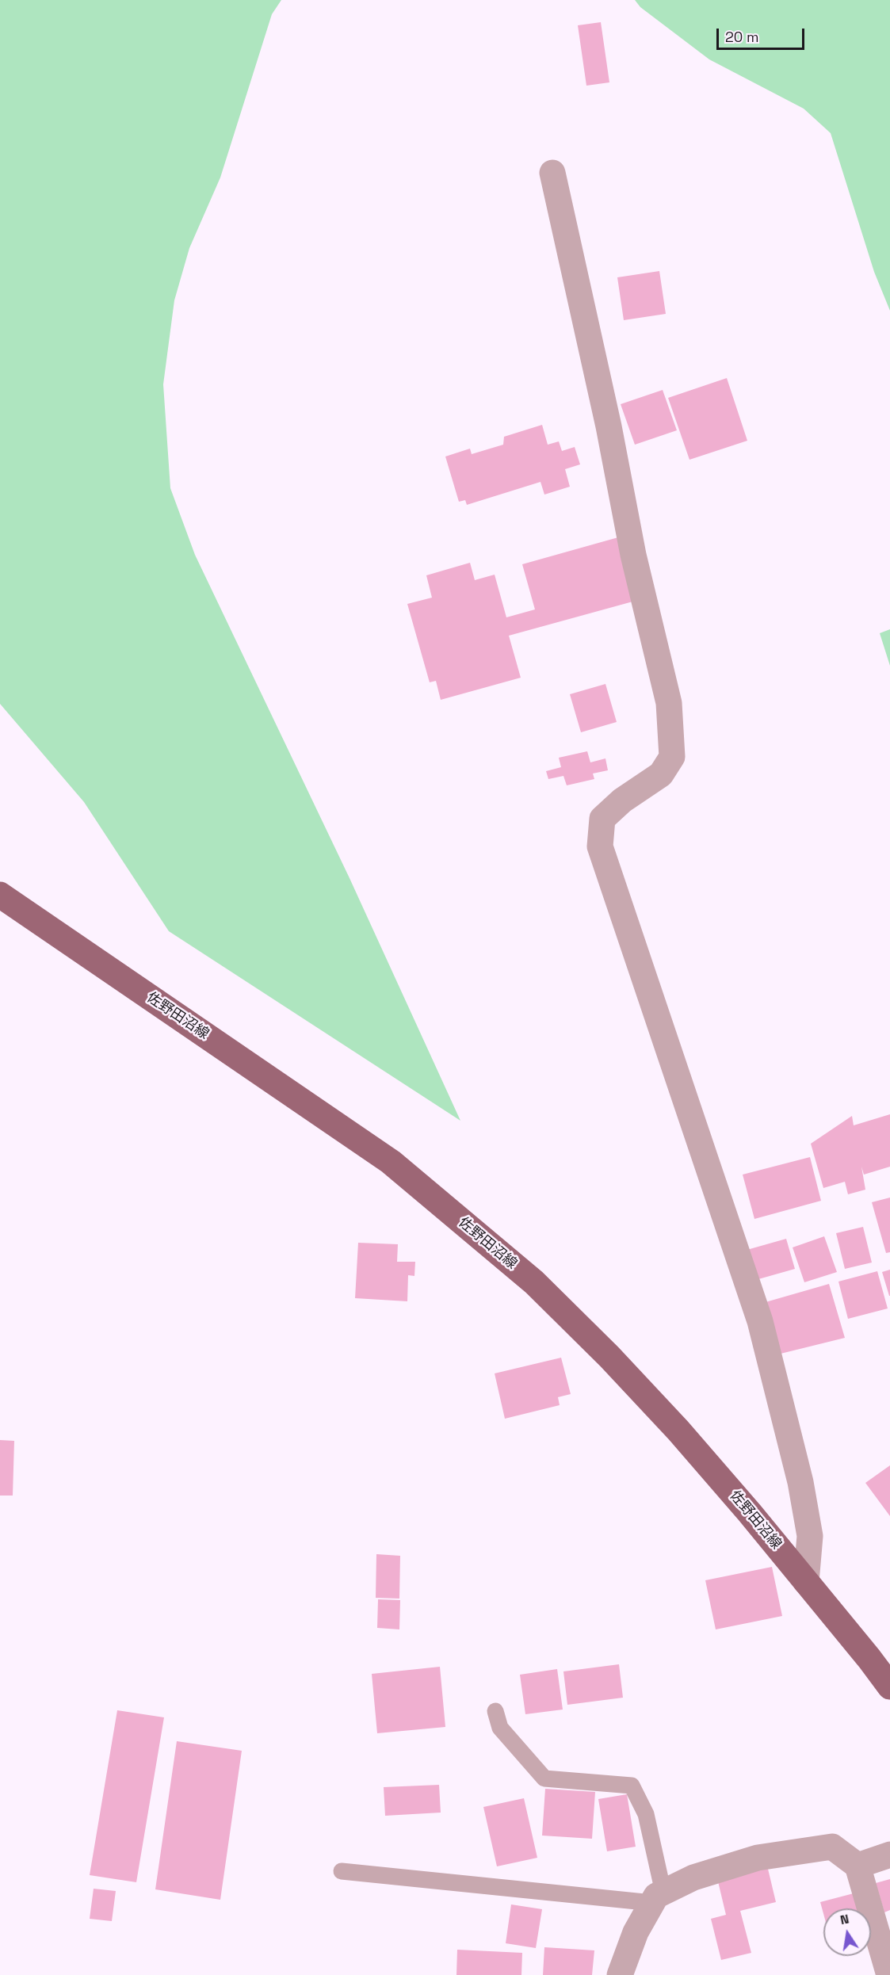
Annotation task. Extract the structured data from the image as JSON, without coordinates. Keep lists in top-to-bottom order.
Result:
{
  "streets": {
    "main road": ["佐野田沼線"]
  },
  "scale_bar": "20 m",
  "north": "top"
}
